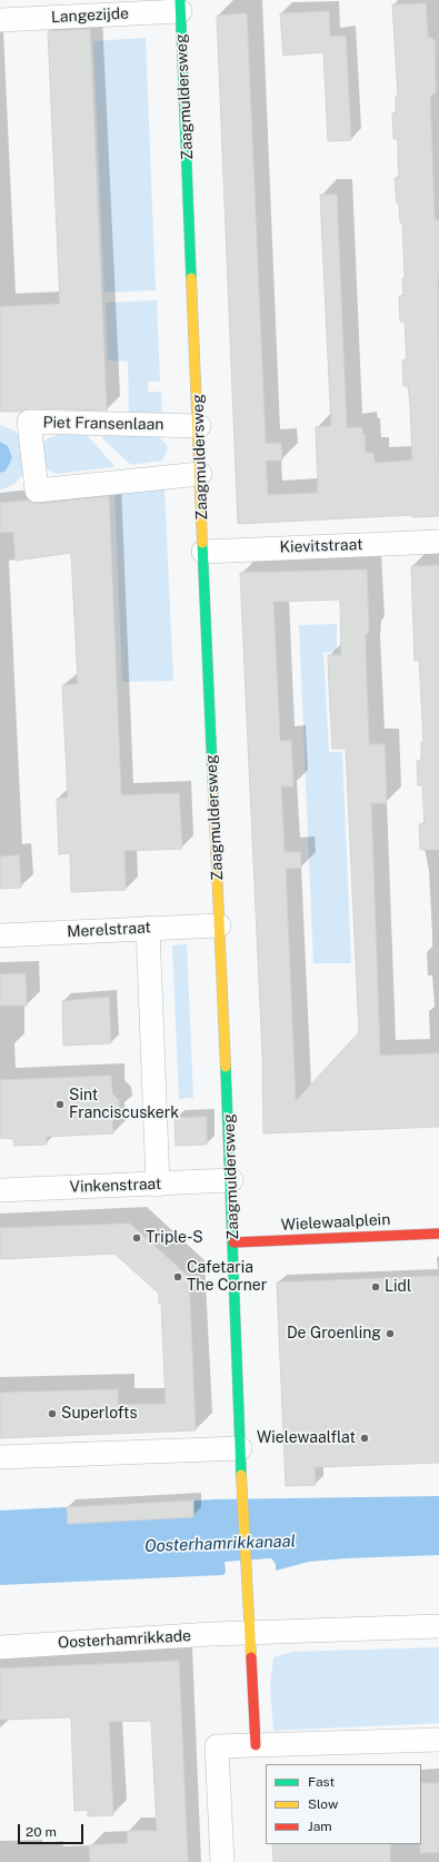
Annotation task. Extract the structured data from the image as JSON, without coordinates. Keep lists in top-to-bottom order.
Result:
{
  "streets": {
    "street": [
      "Langezijde",
      "Zaagmuldersweg",
      "Piet Fransenlaan",
      "Kievitstraat",
      "Merelstraat",
      "Vinkenstraat",
      "Wielewaalplein",
      "Oosterhamrikkade"
    ]
  },
  "crossings": [
    ["Langezijde", "Zaagmuldersweg"],
    ["Zaagmuldersweg", "Piet Fransenlaan"],
    ["Zaagmuldersweg", "Kievitstraat"],
    ["Zaagmuldersweg", "Merelstraat"],
    ["Zaagmuldersweg", "Vinkenstraat"],
    ["Zaagmuldersweg", "Wielewaalplein"],
    ["Zaagmuldersweg", "Oosterhamrikkade"]
  ],
  "water": ["Oosterhamrikkanaal"],
  "places": [
    "Sint Franciscuskerk",
    "Triple-S",
    "Cafetaria The Corner",
    "Lidl",
    "De Groenling",
    "Superlofts",
    "Wielewaalflat"
  ],
  "legend": ["Fast", "Slow", "Jam"],
  "scale_bar": "20 m"
}
